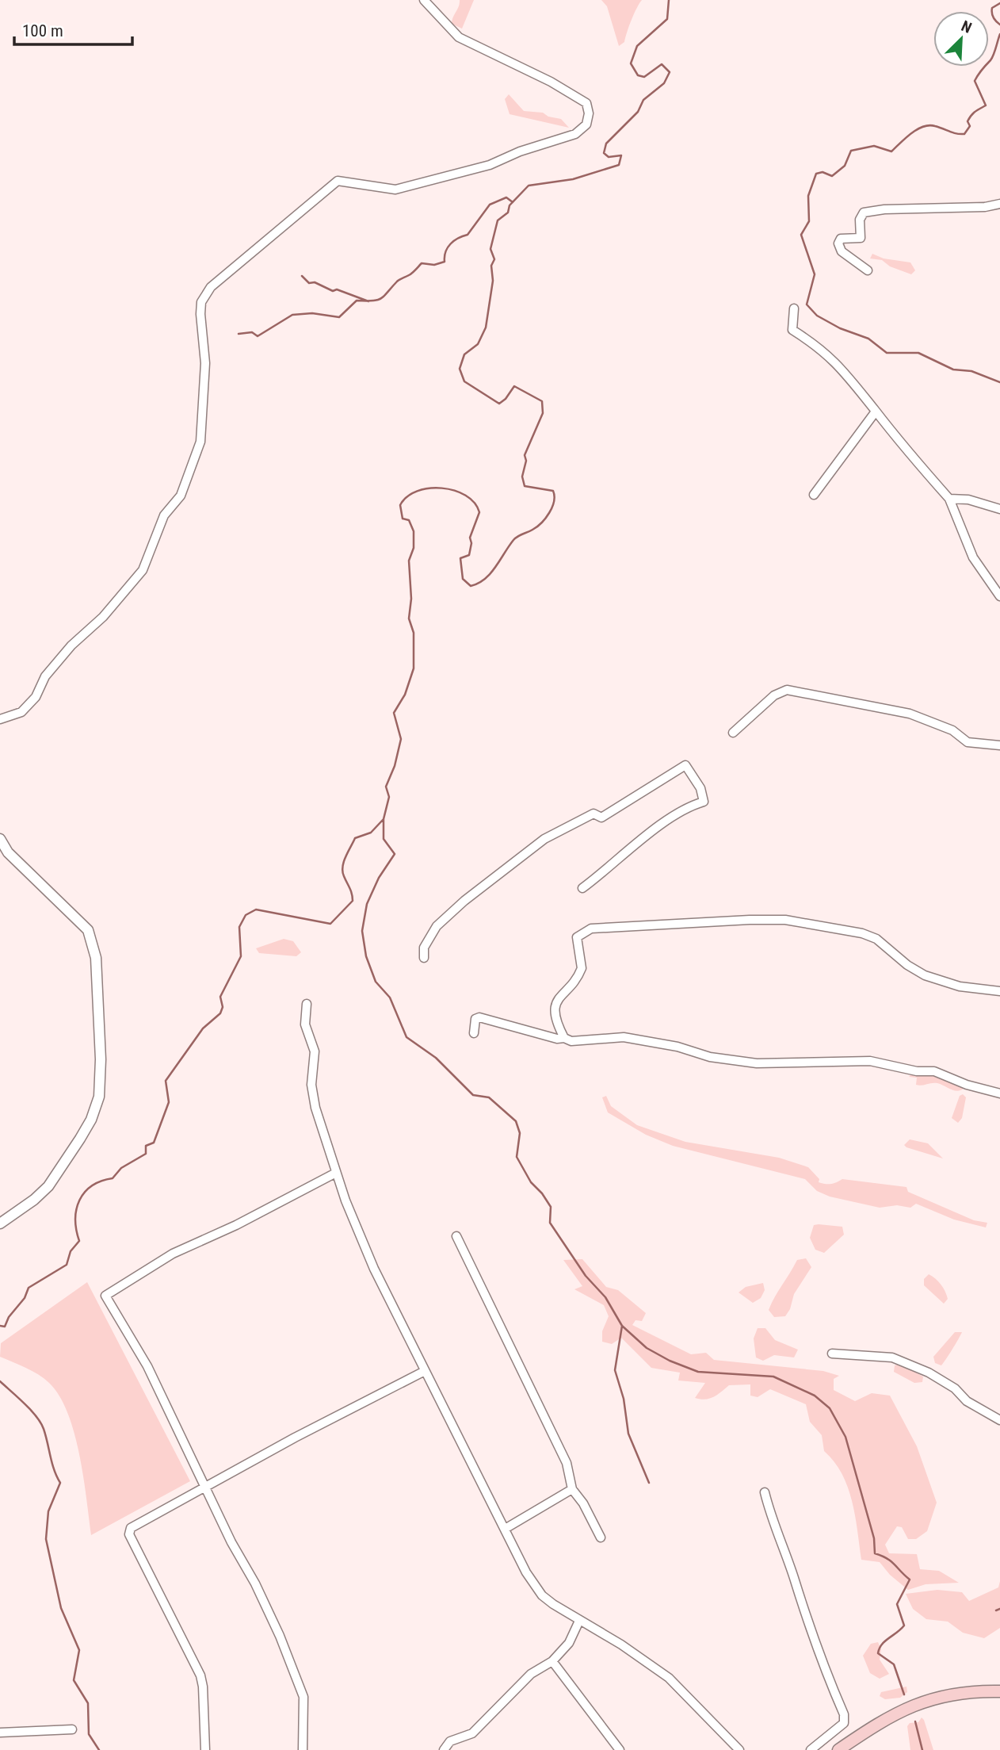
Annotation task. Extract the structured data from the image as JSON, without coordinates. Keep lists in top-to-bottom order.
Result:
{
  "scale_bar": "100 m",
  "north": "top right"
}
